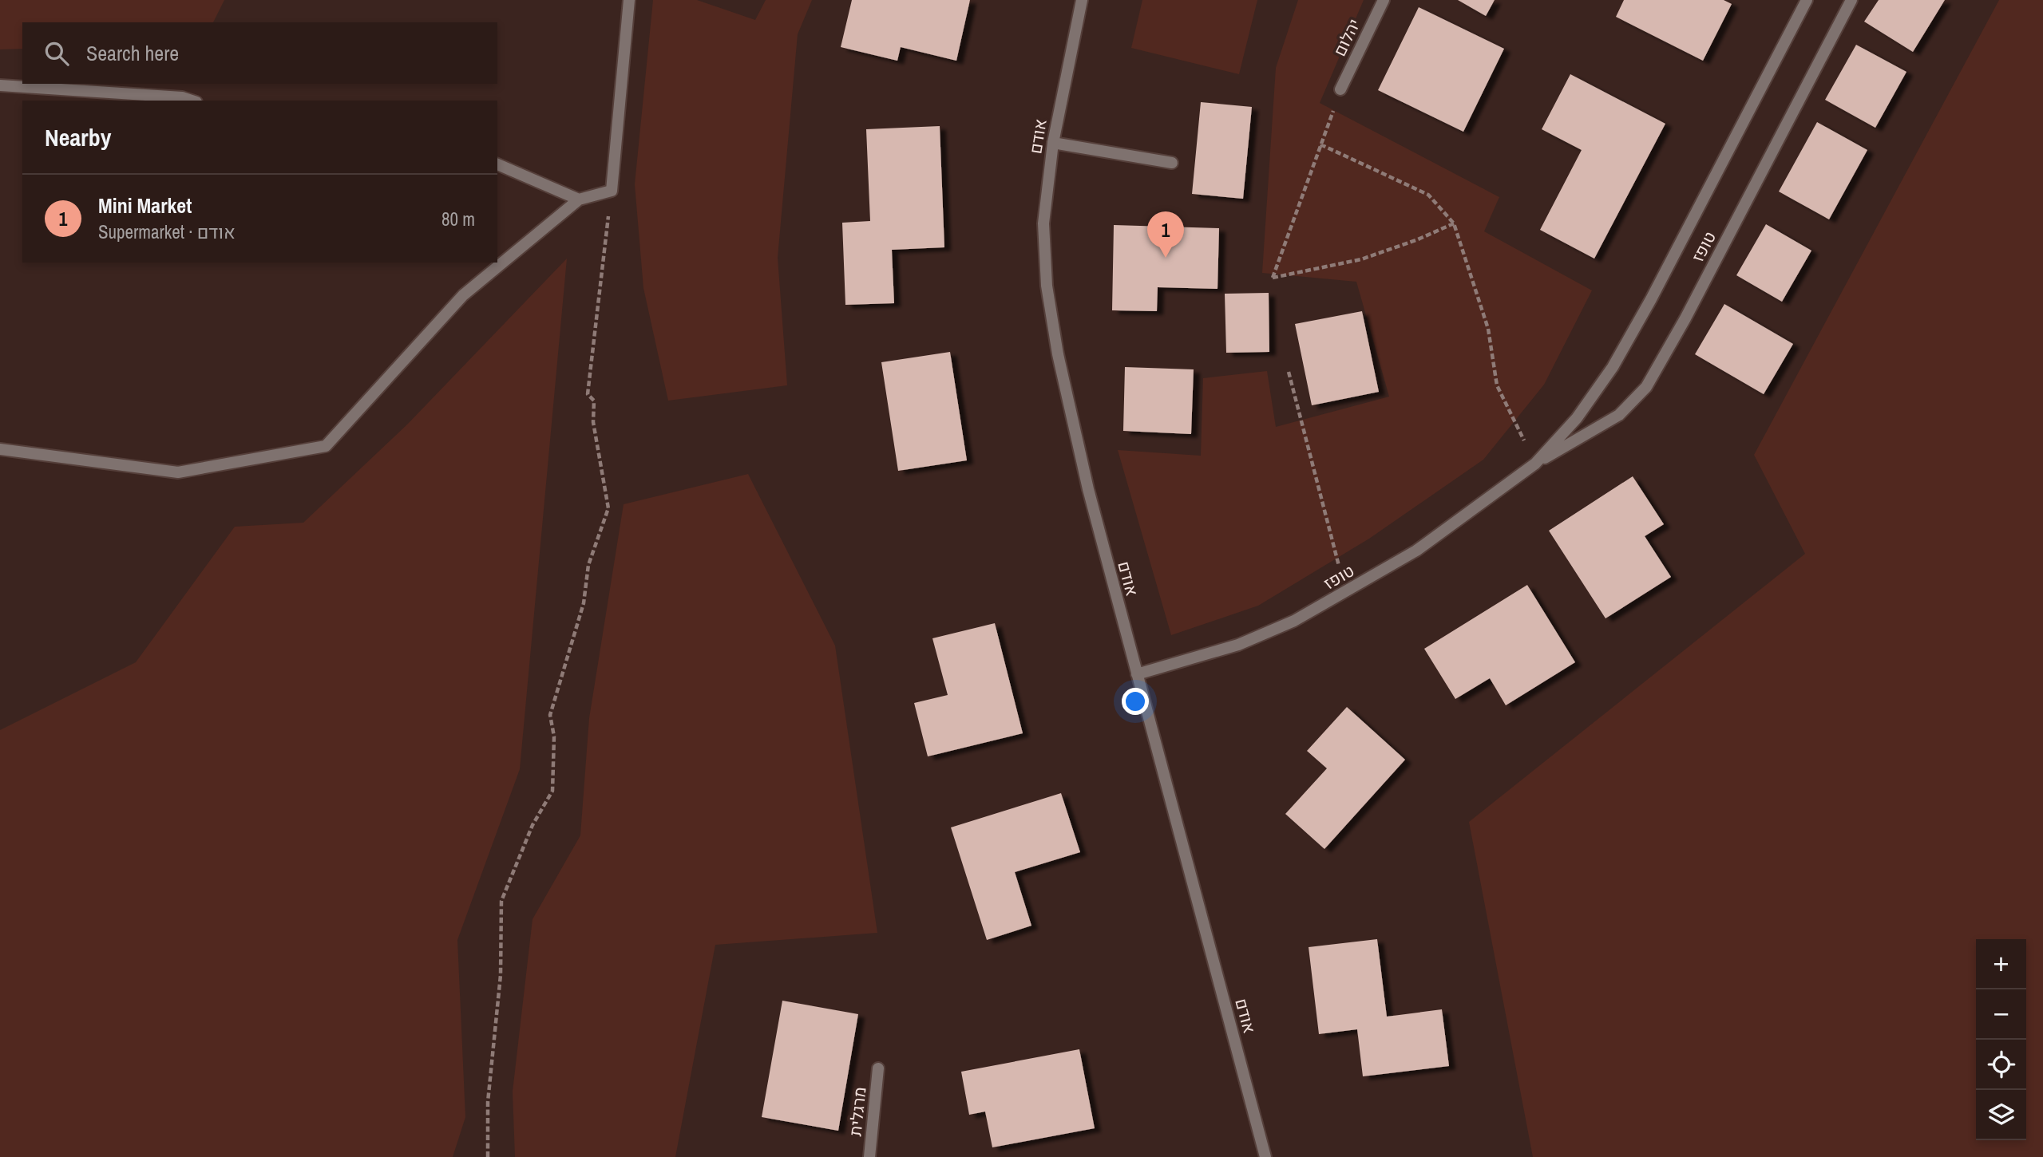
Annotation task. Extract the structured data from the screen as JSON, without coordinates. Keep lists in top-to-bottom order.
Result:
{
  "streets": {
    "street": [
      "יהלום",
      "אודם",
      "טופז",
      "מרגלית"
    ]
  },
  "crossings": [
    ["אודם", "טופז"]
  ],
  "page": {
    "search": "Search here",
    "heading": "Nearby",
    "list": [
      {
        "mark": "1",
        "name": "Mini Market",
        "note": "Supermarket · אודם",
        "value": "80 m"
      }
    ],
    "pins": "1",
    "map_buttons": ["+", "−"]
  }
}
